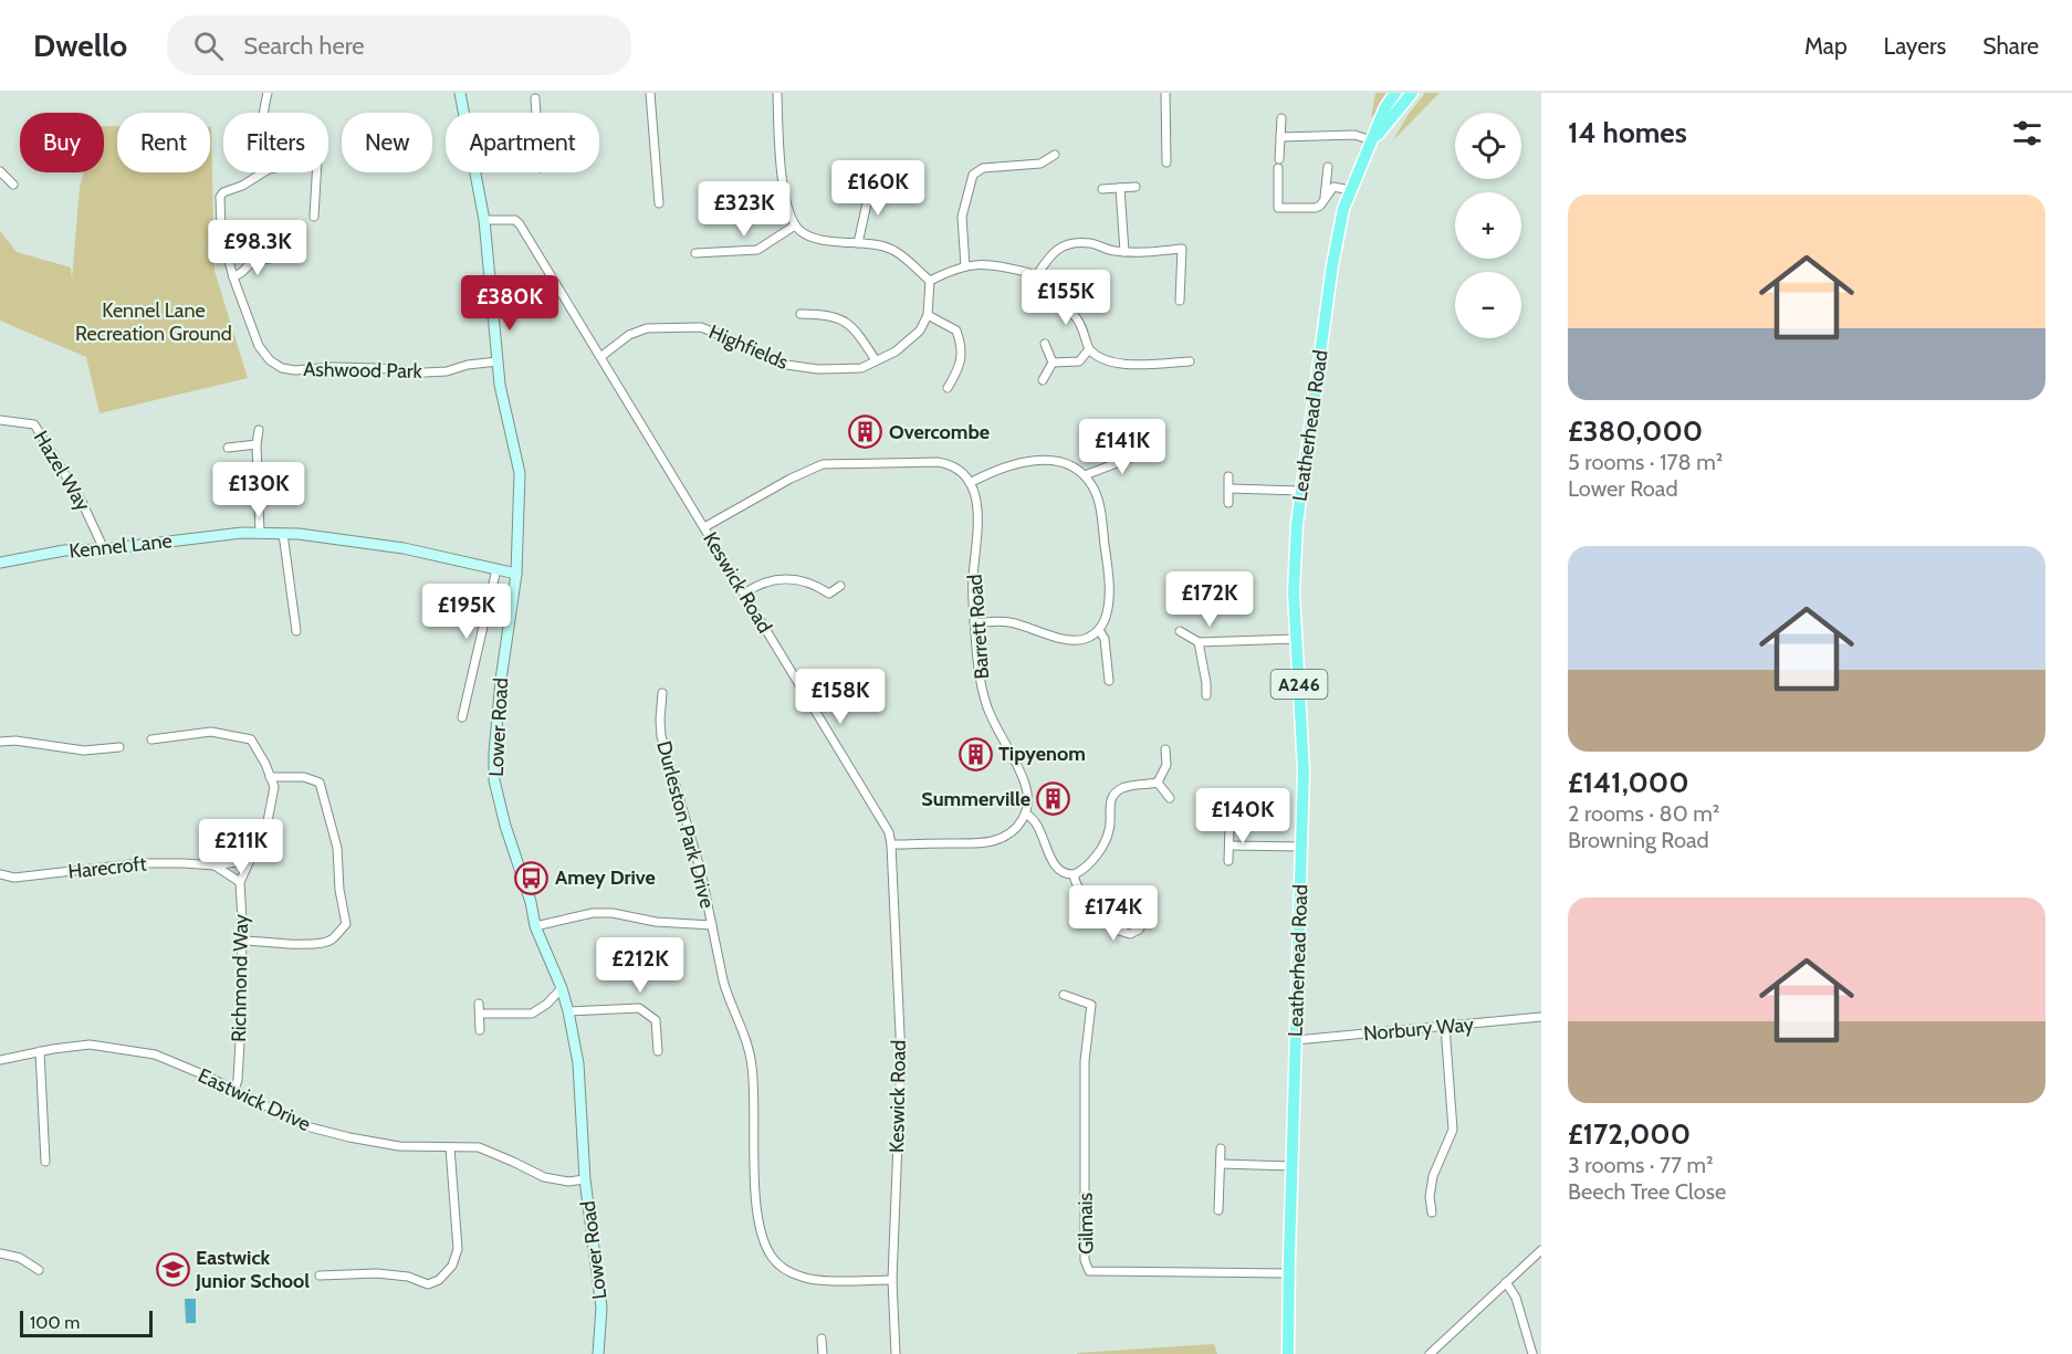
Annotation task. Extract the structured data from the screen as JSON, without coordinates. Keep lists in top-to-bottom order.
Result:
{
  "streets": {
    "main road": ["Leatherhead Road", "A246"],
    "street": [
      "Highfields",
      "Ashwood Park",
      "Hazel Way",
      "Kennel Lane",
      "Keswick Road",
      "Barrett Road",
      "Lower Road",
      "Durleston Park Drive",
      "Harecroft",
      "Richmond Way",
      "Norbury Way",
      "Eastwick Drive",
      "Gilmais"
    ]
  },
  "crossings": [
    ["Highfields", "Keswick Road"],
    ["Ashwood Park", "Lower Road"],
    ["Leatherhead Road", "A246"],
    ["Leatherhead Road", "Norbury Way"],
    ["Leatherhead Road", "Gilmais"],
    ["Hazel Way", "Kennel Lane"],
    ["Kennel Lane", "Lower Road"],
    ["Keswick Road", "Lower Road"],
    ["Keswick Road", "Durleston Park Drive"],
    ["Lower Road", "Eastwick Drive"],
    ["Harecroft", "Richmond Way"],
    ["Richmond Way", "Eastwick Drive"]
  ],
  "parks": ["Kennel Lane Recreation Ground"],
  "places": {
    "building": ["Overcombe", "Tipyenom", "Summerville"],
    "bus stop": ["Amey Drive"],
    "school or university": ["Eastwick Junior School"]
  },
  "scale_bar": "100 m",
  "page": {
    "header": "Dwello",
    "search": "Search here",
    "nav": ["Map", "Layers", "Share"],
    "heading": "14 homes",
    "map_buttons": ["+", "−"],
    "chip": [
      "Buy",
      "Rent",
      "Filters",
      "New",
      "Apartment"
    ],
    "price": [
      "£160K",
      "£323K",
      "£98.3K",
      "£155K",
      "£380K",
      "£141K",
      "£130K",
      "£172K",
      "£195K",
      "£158K",
      "£140K",
      "£211K",
      "£174K",
      "£212K"
    ],
    "list": [
      {
        "name": "£380,000",
        "note": "5 rooms · 178 m² · Lower Road"
      },
      {
        "name": "£141,000",
        "note": "2 rooms · 80 m² · Browning Road"
      },
      {
        "name": "£172,000",
        "note": "3 rooms · 77 m² · Beech Tree Close"
      }
    ],
    "scale": "100 m"
  }
}
